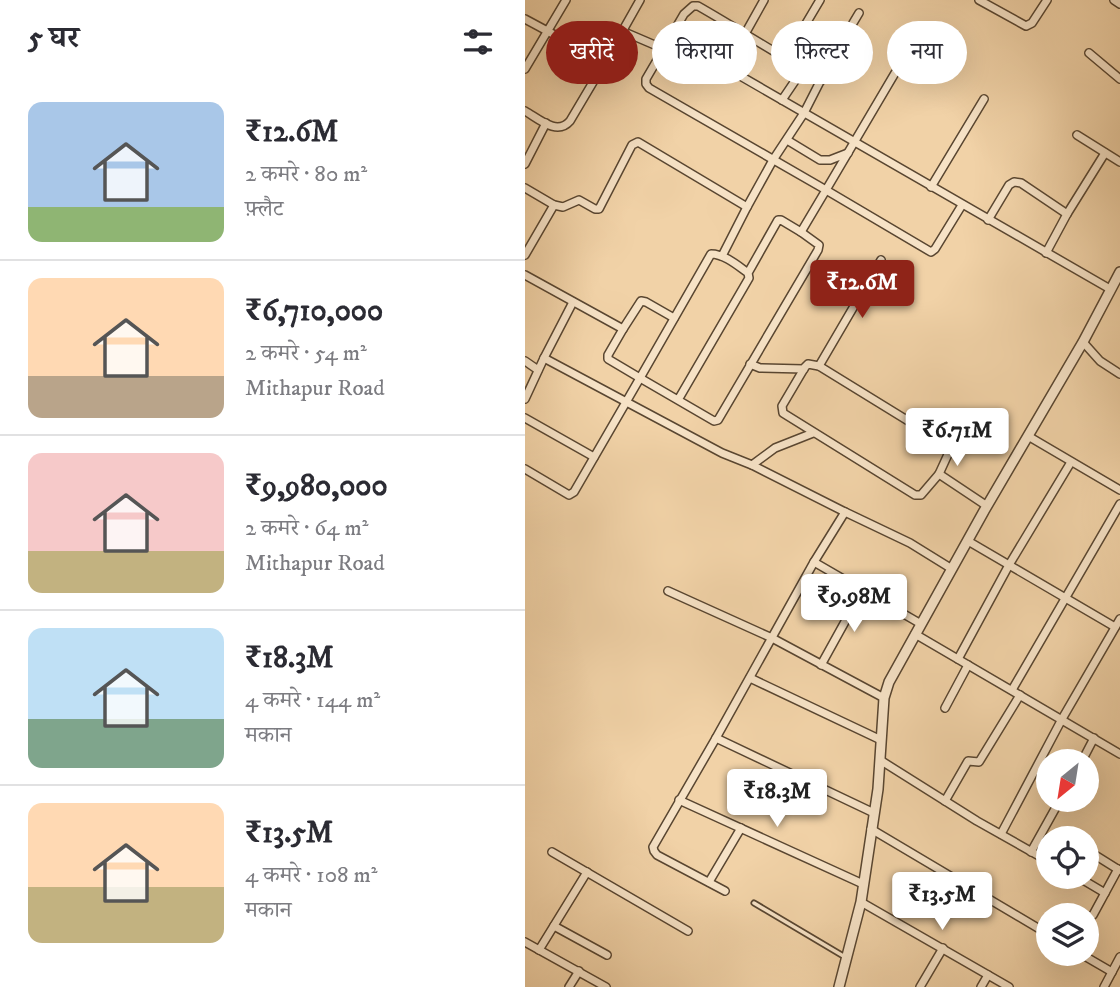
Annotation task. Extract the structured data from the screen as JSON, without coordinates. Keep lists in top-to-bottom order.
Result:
{
  "north": "bottom left",
  "page": {
    "heading": "5 घर",
    "chip": [
      "खरीदें",
      "किराया",
      "फ़िल्टर",
      "नया"
    ],
    "list": [
      {
        "name": "₹12.6M",
        "note": "2 कमरे · 80 m² · फ़्लैट"
      },
      {
        "name": "₹6,710,000",
        "note": "2 कमरे · 54 m² · Mithapur Road"
      },
      {
        "name": "₹9,980,000",
        "note": "2 कमरे · 64 m² · Mithapur Road"
      },
      {
        "name": "₹18.3M",
        "note": "4 कमरे · 144 m² · मकान"
      },
      {
        "name": "₹13.5M",
        "note": "4 कमरे · 108 m² · मकान"
      }
    ],
    "price": [
      "₹12.6M",
      "₹6.71M",
      "₹9.98M",
      "₹18.3M",
      "₹13.5M"
    ]
  }
}
